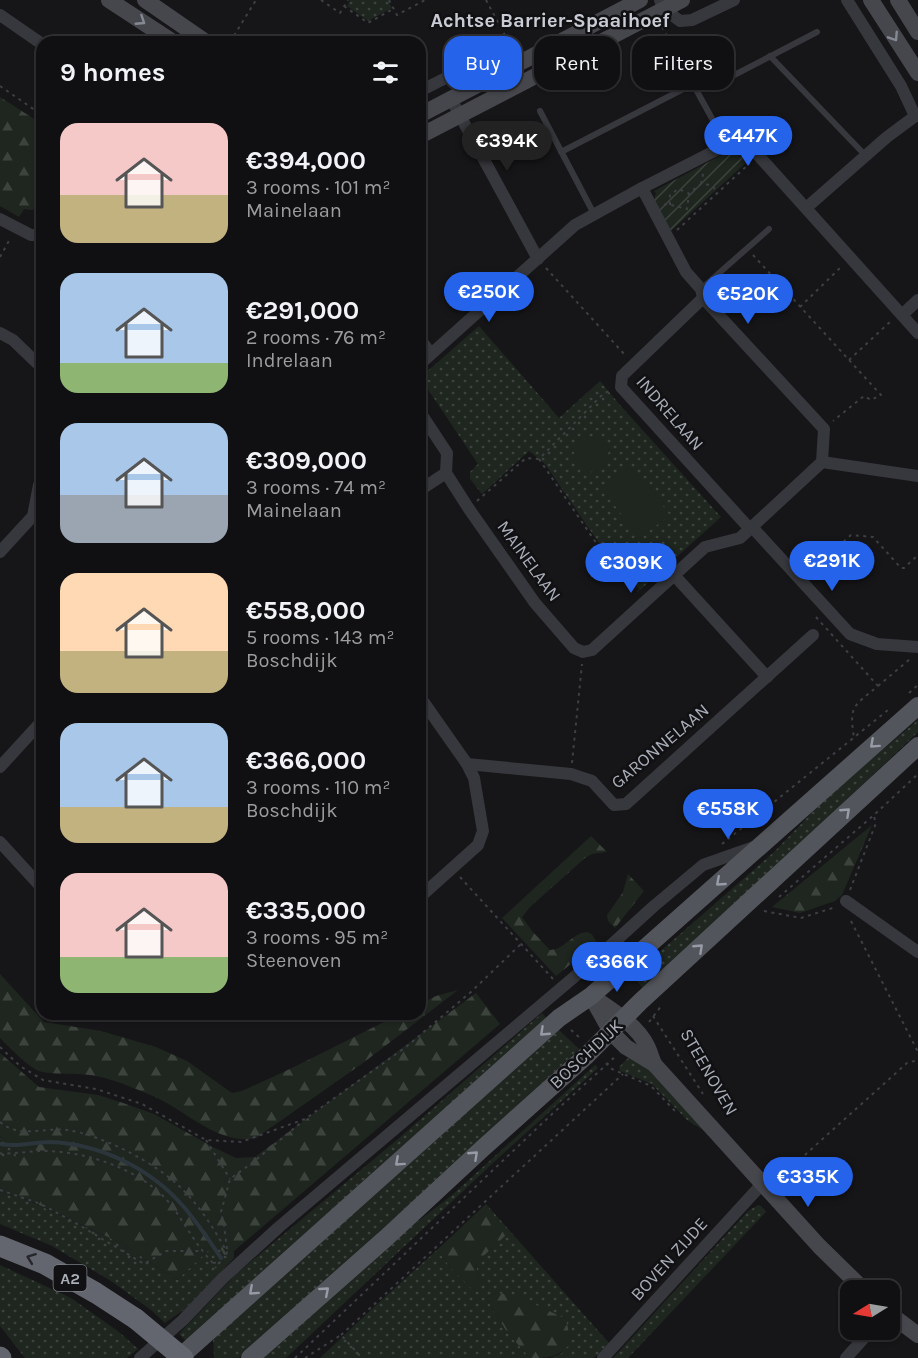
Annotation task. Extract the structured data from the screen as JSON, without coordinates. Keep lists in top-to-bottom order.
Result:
{
  "streets": {
    "highway": ["A2"],
    "main road": ["BOSCHDIJK"],
    "street": [
      "INDRELAAN",
      "MAINELAAN",
      "GARONNELAAN",
      "STEENOVEN",
      "BOVEN ZIJDE"
    ]
  },
  "crossings": [
    ["BOSCHDIJK", "STEENOVEN"],
    ["STEENOVEN", "BOVEN ZIJDE"]
  ],
  "districts": ["Achtse Barrier-Spaaihoef"],
  "north": "left",
  "page": {
    "chip": ["Buy", "Rent", "Filters"],
    "heading": "9 homes",
    "list": [
      {
        "name": "€394,000",
        "note": "3 rooms · 101 m² · Mainelaan"
      },
      {
        "name": "€291,000",
        "note": "2 rooms · 76 m² · Indrelaan"
      },
      {
        "name": "€309,000",
        "note": "3 rooms · 74 m² · Mainelaan"
      },
      {
        "name": "€558,000",
        "note": "5 rooms · 143 m² · Boschdijk"
      },
      {
        "name": "€366,000",
        "note": "3 rooms · 110 m² · Boschdijk"
      },
      {
        "name": "€335,000",
        "note": "3 rooms · 95 m² · Steenoven"
      }
    ],
    "price": [
      "€447K",
      "€394K",
      "€250K",
      "€520K",
      "€291K",
      "€309K",
      "€558K",
      "€366K",
      "€335K"
    ]
  }
}
